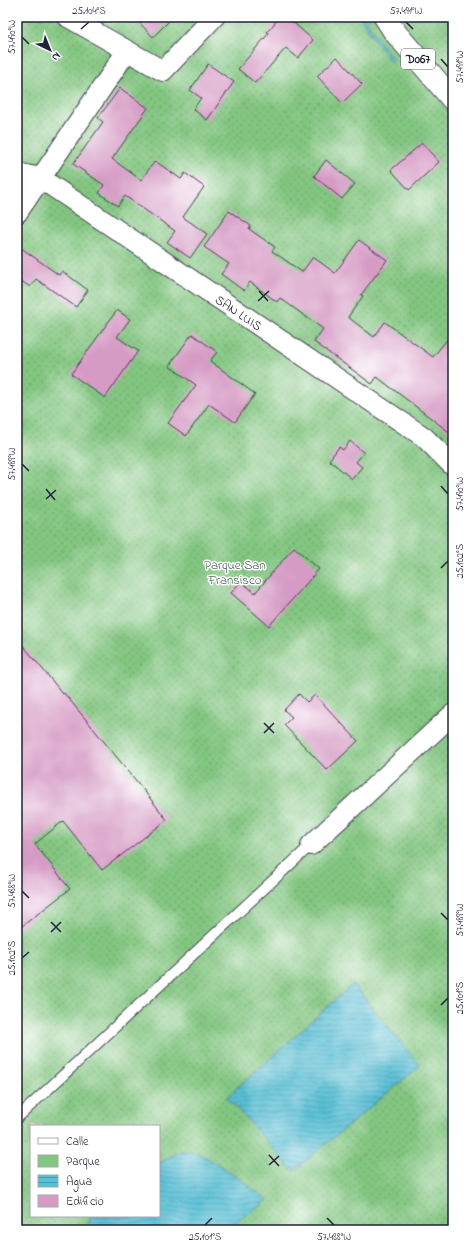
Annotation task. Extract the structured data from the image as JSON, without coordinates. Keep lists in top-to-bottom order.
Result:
{
  "streets": {
    "main road": ["D067"],
    "street": ["SAN LUIS"]
  },
  "parks": ["Parque San Fransisco"],
  "legend": [
    "Calle",
    "Parque",
    "Agua",
    "Edificio"
  ],
  "north": "bottom right",
  "coordinates": [
    "25.104°S",
    "57.491°W",
    "57.490°W",
    "57.489°W",
    "25.102°S",
    "57.488°W",
    "25.101°S"
  ]
}
